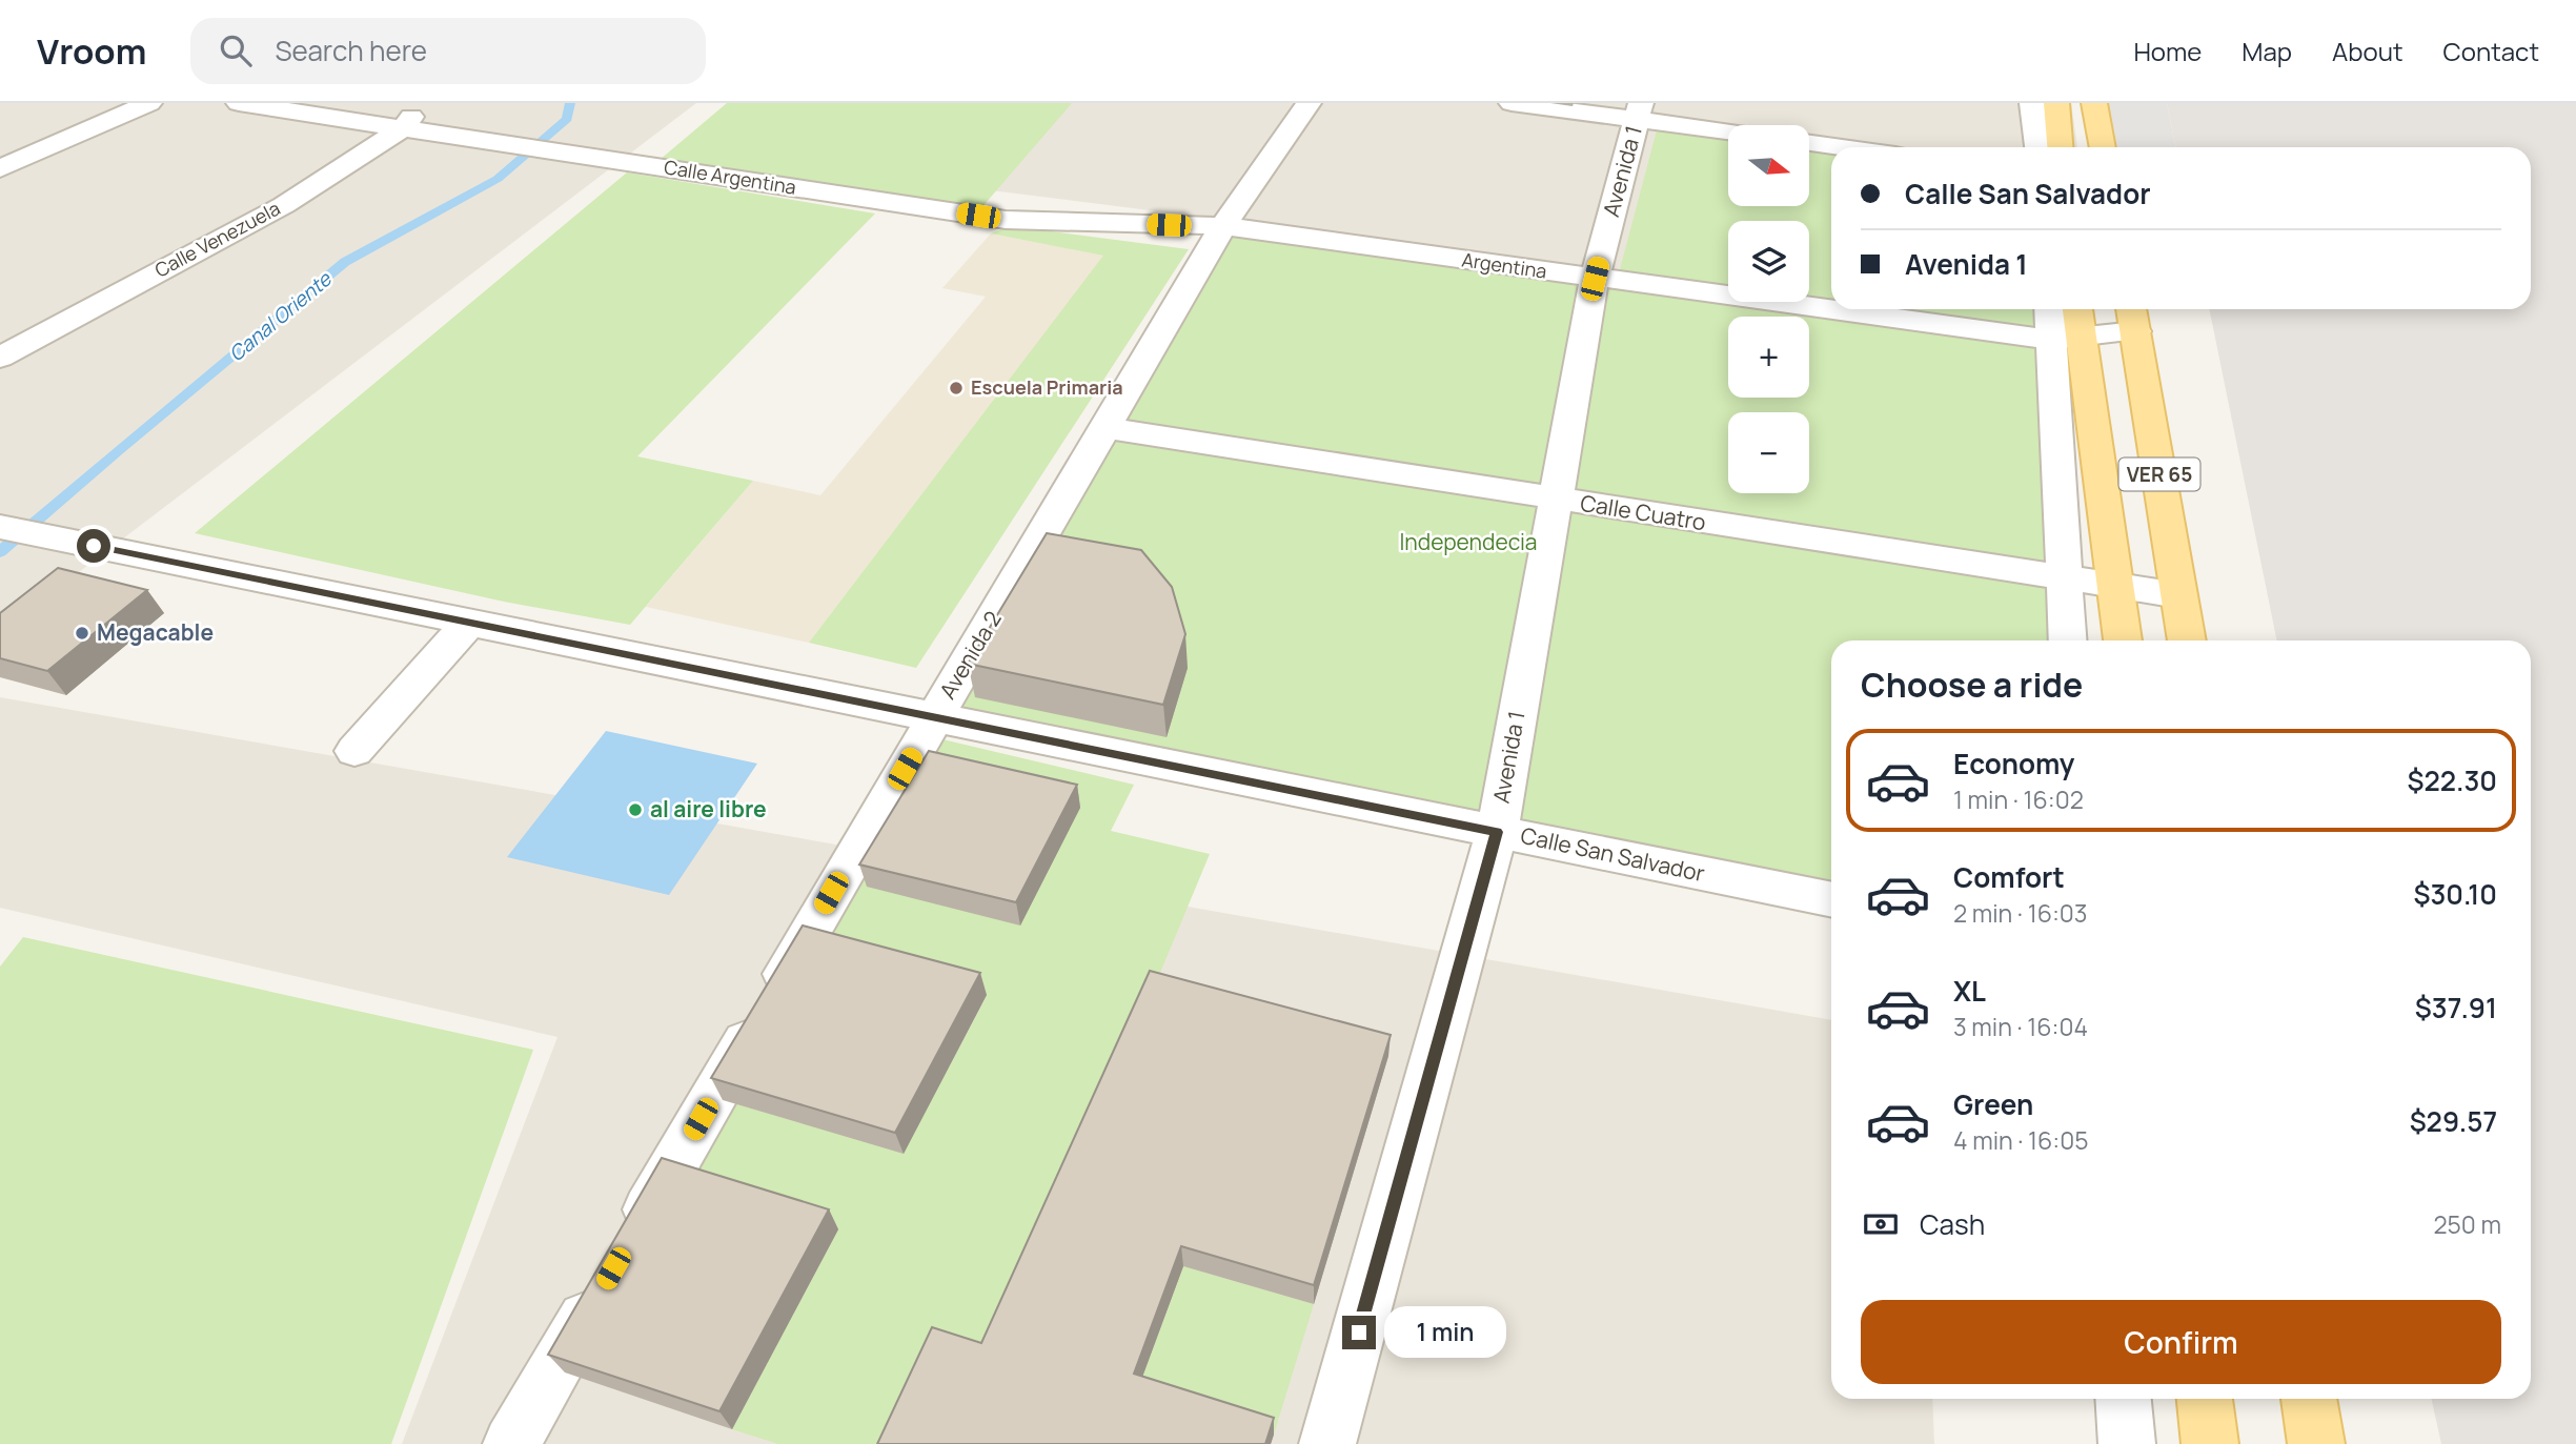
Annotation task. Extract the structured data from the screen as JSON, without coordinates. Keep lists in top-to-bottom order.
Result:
{
  "streets": {
    "main road": ["VER 65"],
    "street": [
      "Avenida 1",
      "Calle Argentina",
      "Calle Venezuela",
      "Argentina",
      "Calle Cuatro",
      "Avenida 2",
      "Calle San Salvador"
    ]
  },
  "crossings": [
    ["Avenida 1", "Argentina"],
    ["Avenida 1", "Calle Cuatro"],
    ["Avenida 1", "Calle San Salvador"],
    ["Calle Argentina", "Calle Venezuela"],
    ["Calle Argentina", "Argentina"],
    ["Calle Argentina", "Avenida 2"],
    ["Argentina", "VER 65"],
    ["Argentina", "Avenida 2"],
    ["VER 65", "Calle Cuatro"],
    ["Calle Cuatro", "Avenida 2"],
    ["Avenida 2", "Calle San Salvador"]
  ],
  "water": ["Canal Oriente"],
  "parks": ["Independecia"],
  "places": ["Escuela Primaria", "Megacable", "al aire libre"],
  "north": "right",
  "page": {
    "header": "Vroom",
    "search": "Search here",
    "nav": [
      "Home",
      "Map",
      "About",
      "Contact"
    ],
    "map_buttons": ["+", "−"],
    "banner": ["Calle San Salvador", "Avenida 1"],
    "heading": "Choose a ride",
    "list": [
      {
        "name": "Economy",
        "note": "1 min · 16:02",
        "value": "$22.30"
      },
      {
        "name": "Comfort",
        "note": "2 min · 16:03",
        "value": "$30.10"
      },
      {
        "name": "XL",
        "note": "3 min · 16:04",
        "value": "$37.91"
      },
      {
        "name": "Green",
        "note": "4 min · 16:05",
        "value": "$29.57"
      }
    ],
    "pay": ["Cash", "250 m"],
    "buttons": "Confirm",
    "bubble": "1 min"
  }
}
